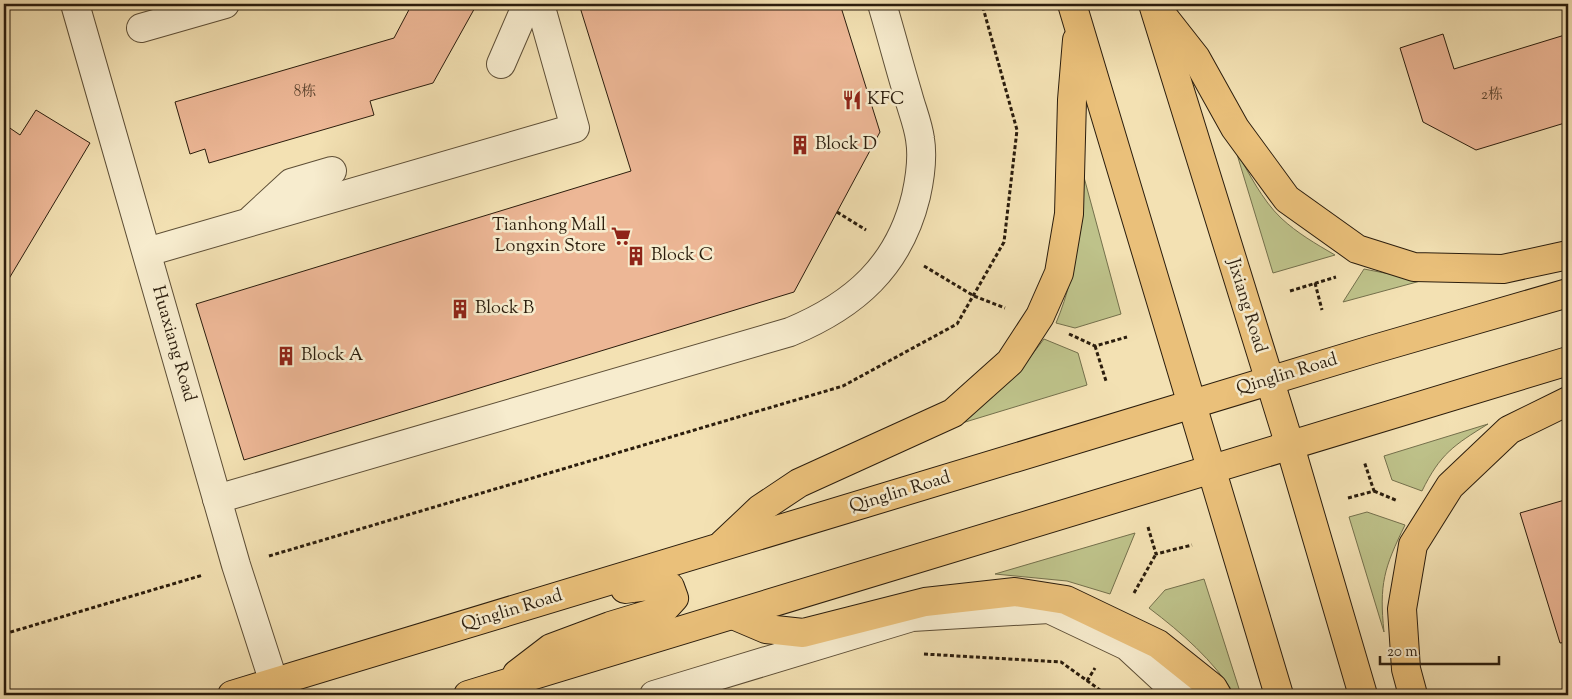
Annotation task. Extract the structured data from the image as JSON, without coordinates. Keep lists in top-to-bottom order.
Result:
{
  "streets": {
    "main road": ["Jixiang Road", "Qinglin Road"],
    "street": ["Huaxiang Road"]
  },
  "crossings": [
    ["Jixiang Road", "Qinglin Road"],
    ["Huaxiang Road", "Qinglin Road"]
  ],
  "places": {
    "restaurant": ["KFC"],
    "building": [
      "Block D",
      "Block C",
      "Block B",
      "Block A"
    ],
    "supermarket": ["Tianhong Mall Longxin Store"]
  },
  "house_numbers": ["8栋", "2栋"],
  "scale_bar": "20 m"
}
